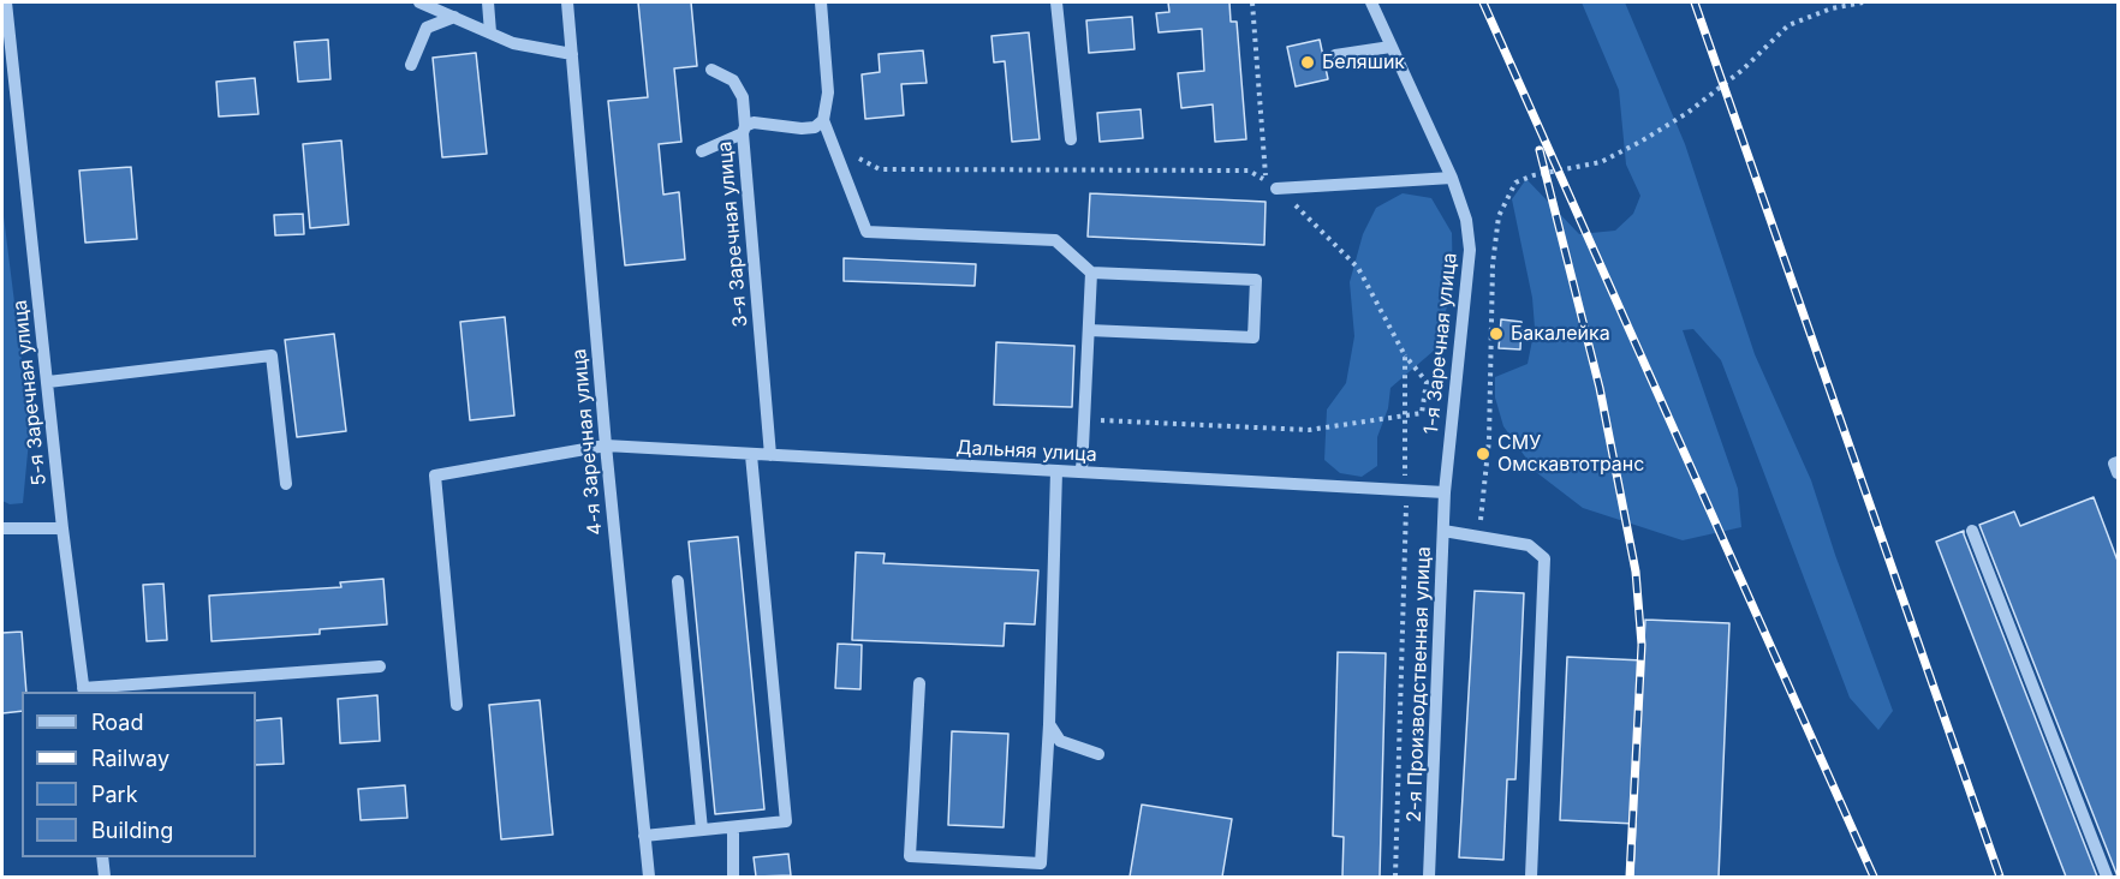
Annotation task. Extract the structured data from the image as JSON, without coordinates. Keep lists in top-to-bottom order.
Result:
{
  "streets": {
    "street": [
      "3-я Заречная улица",
      "1-я Заречная улица",
      "5-я Заречная улица",
      "4-я Заречная улица",
      "Дальняя улица",
      "2-я Производственная улица"
    ]
  },
  "crossings": [
    ["3-я Заречная улица", "Дальняя улица"],
    ["1-я Заречная улица", "Дальняя улица"],
    ["1-я Заречная улица", "2-я Производственная улица"],
    ["4-я Заречная улица", "Дальняя улица"],
    ["Дальняя улица", "2-я Производственная улица"]
  ],
  "places": ["Беляшик", "Бакалейка", "СМУ Омскавтотранс"],
  "legend": [
    "Road",
    "Railway",
    "Park",
    "Building"
  ]
}
